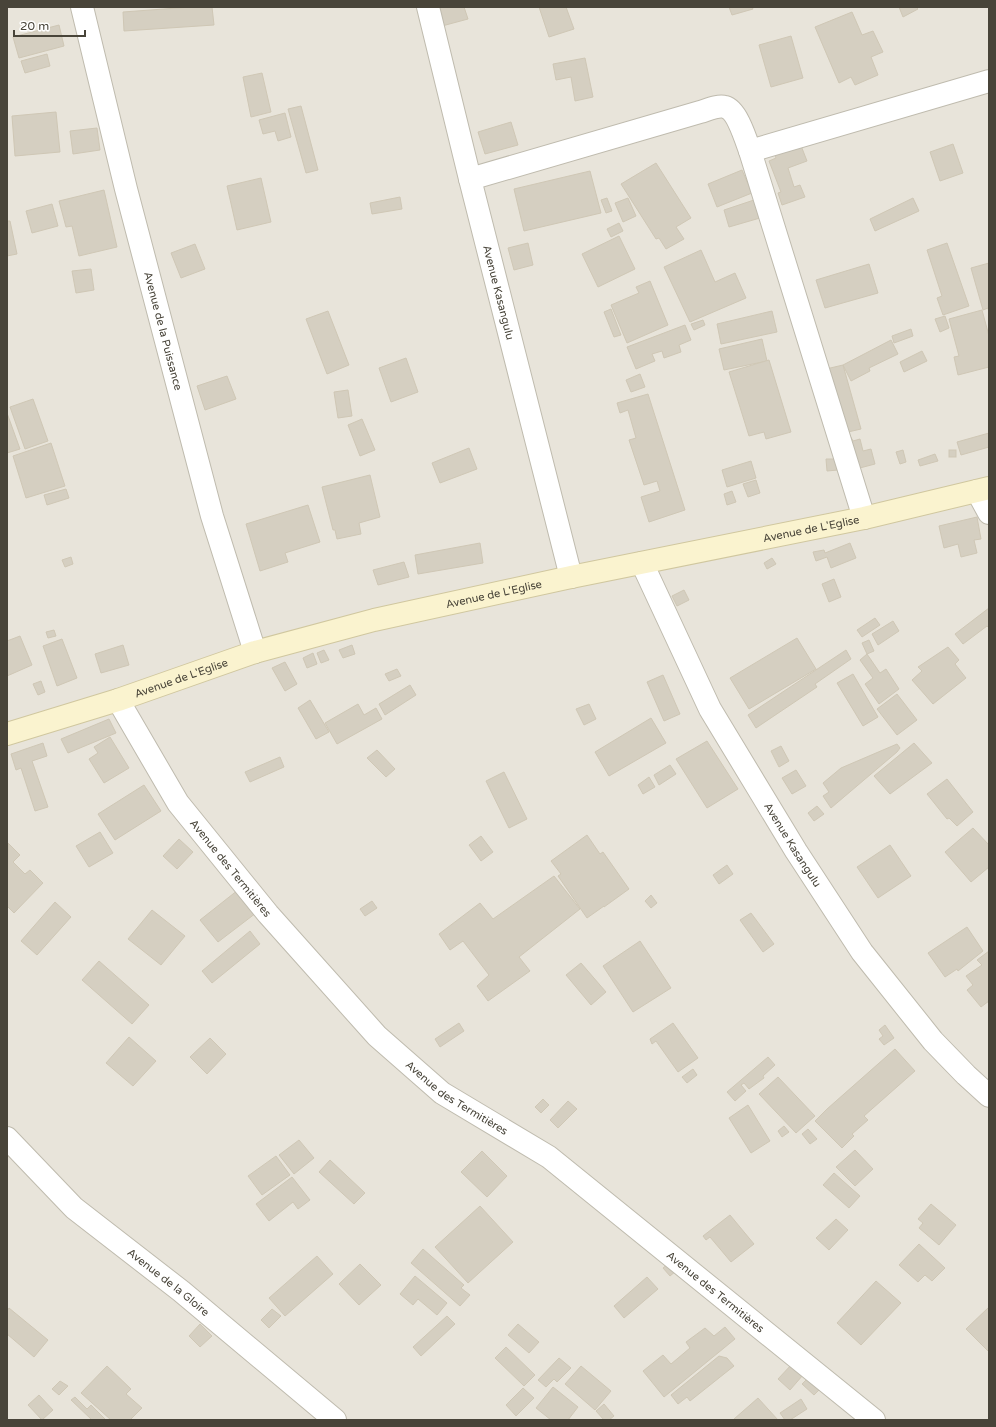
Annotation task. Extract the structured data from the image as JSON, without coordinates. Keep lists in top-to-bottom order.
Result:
{
  "streets": {
    "street": [
      "Avenue Kasangulu",
      "Avenue de la Puissance",
      "Avenue de L'Eglise",
      "Avenue des Termitières",
      "Avenue de la Gloire"
    ]
  },
  "crossings": [
    ["Avenue Kasangulu", "Avenue de L'Eglise"],
    ["Avenue de la Puissance", "Avenue de L'Eglise"],
    ["Avenue de L'Eglise", "Avenue des Termitières"]
  ],
  "scale_bar": "20 m"
}
